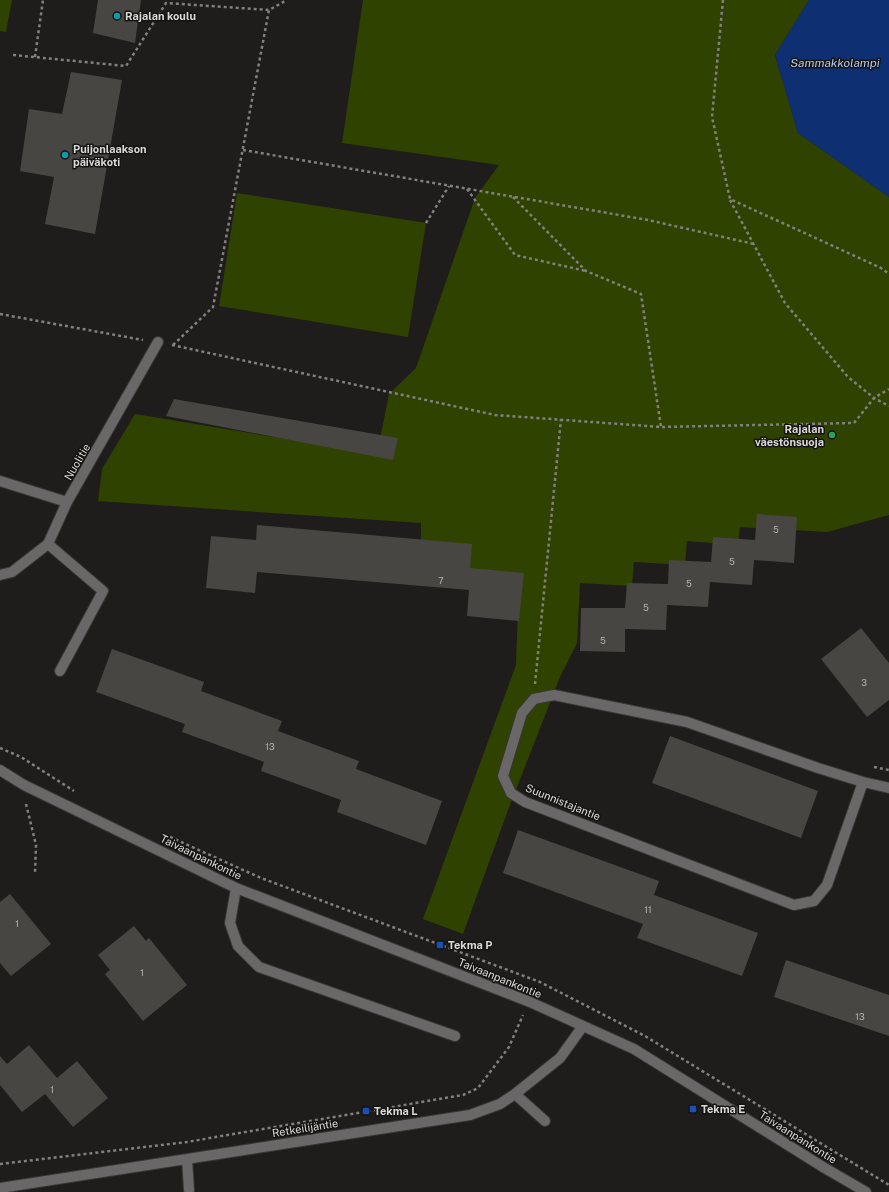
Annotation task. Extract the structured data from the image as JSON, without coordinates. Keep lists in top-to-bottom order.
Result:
{
  "streets": {
    "street": [
      "Nuolitie",
      "Suunnistajantie",
      "Taivaanpankontie",
      "Retkeilijäntie"
    ]
  },
  "crossings": [
    ["Taivaanpankontie", "Retkeilijäntie"]
  ],
  "water": ["Sammakkolampi"],
  "places": {
    "other": ["Rajalan koulu", "Puijonlaakson päiväkoti", "Rajalan väestönsuoja"],
    "transit": ["Tekma P", "Tekma E", "Tekma L"]
  },
  "house_numbers": [
    "5",
    "5",
    "7",
    "5",
    "5",
    "5",
    "3",
    "13",
    "11",
    "1",
    "1",
    "13",
    "1"
  ]
}
